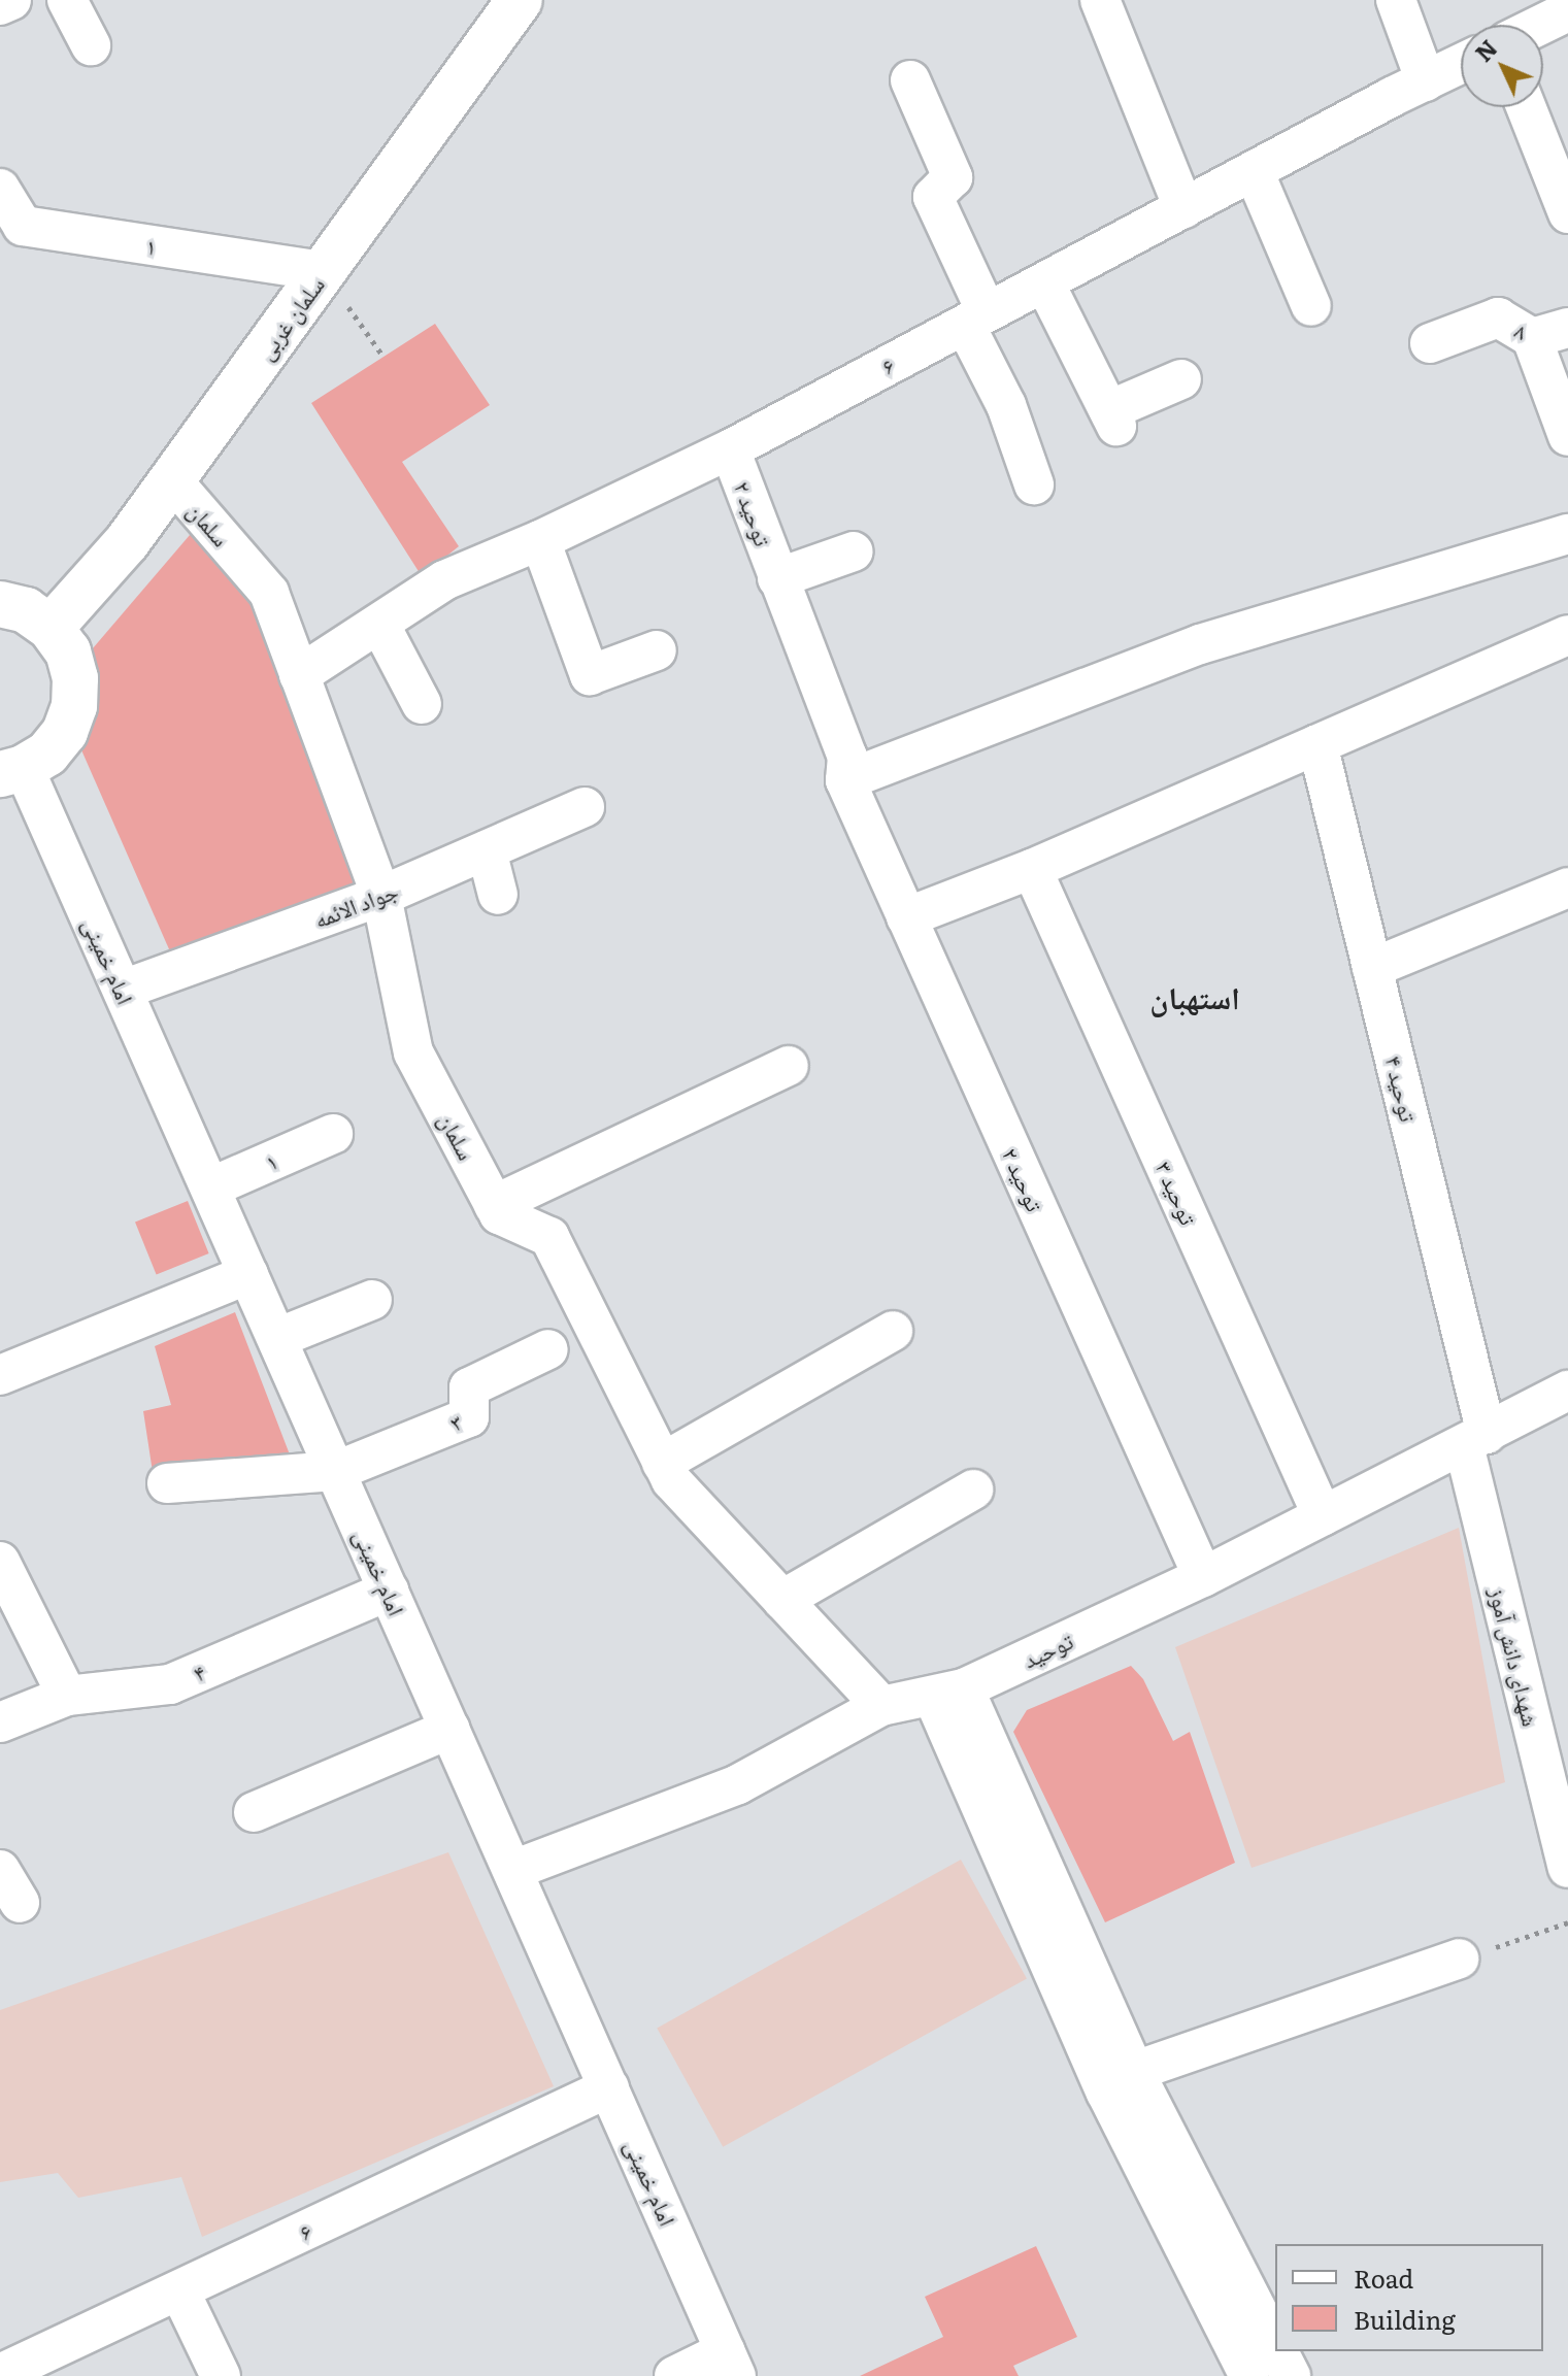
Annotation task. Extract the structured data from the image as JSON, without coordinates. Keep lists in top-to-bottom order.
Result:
{
  "streets": {
    "main road": ["سلمان غربی"],
    "street": [
      "۱",
      "۸",
      "۶",
      "توحید ۲",
      "سلمان",
      "جواد الائمه",
      "امام خمینی",
      "توحید ۴",
      "توحید ۳",
      "۳",
      "توحید",
      "شهدای دانش آموز",
      "۴"
    ]
  },
  "crossings": [
    ["۱", "سلمان غربی"],
    ["۱", "امام خمینی"],
    ["سلمان غربی", "سلمان"],
    ["۶", "توحید ۲"],
    ["۶", "سلمان"],
    ["۶", "امام خمینی"],
    ["توحید ۲", "توحید"],
    ["سلمان", "جواد الائمه"],
    ["سلمان", "توحید"],
    ["جواد الائمه", "امام خمینی"],
    ["امام خمینی", "۳"],
    ["امام خمینی", "توحید"],
    ["امام خمینی", "۴"],
    ["توحید ۴", "توحید"],
    ["توحید ۴", "شهدای دانش آموز"],
    ["توحید ۳", "توحید"],
    ["توحید", "شهدای دانش آموز"]
  ],
  "districts": ["استهبان"],
  "legend": ["Road", "Building"],
  "north": "top left"
}
